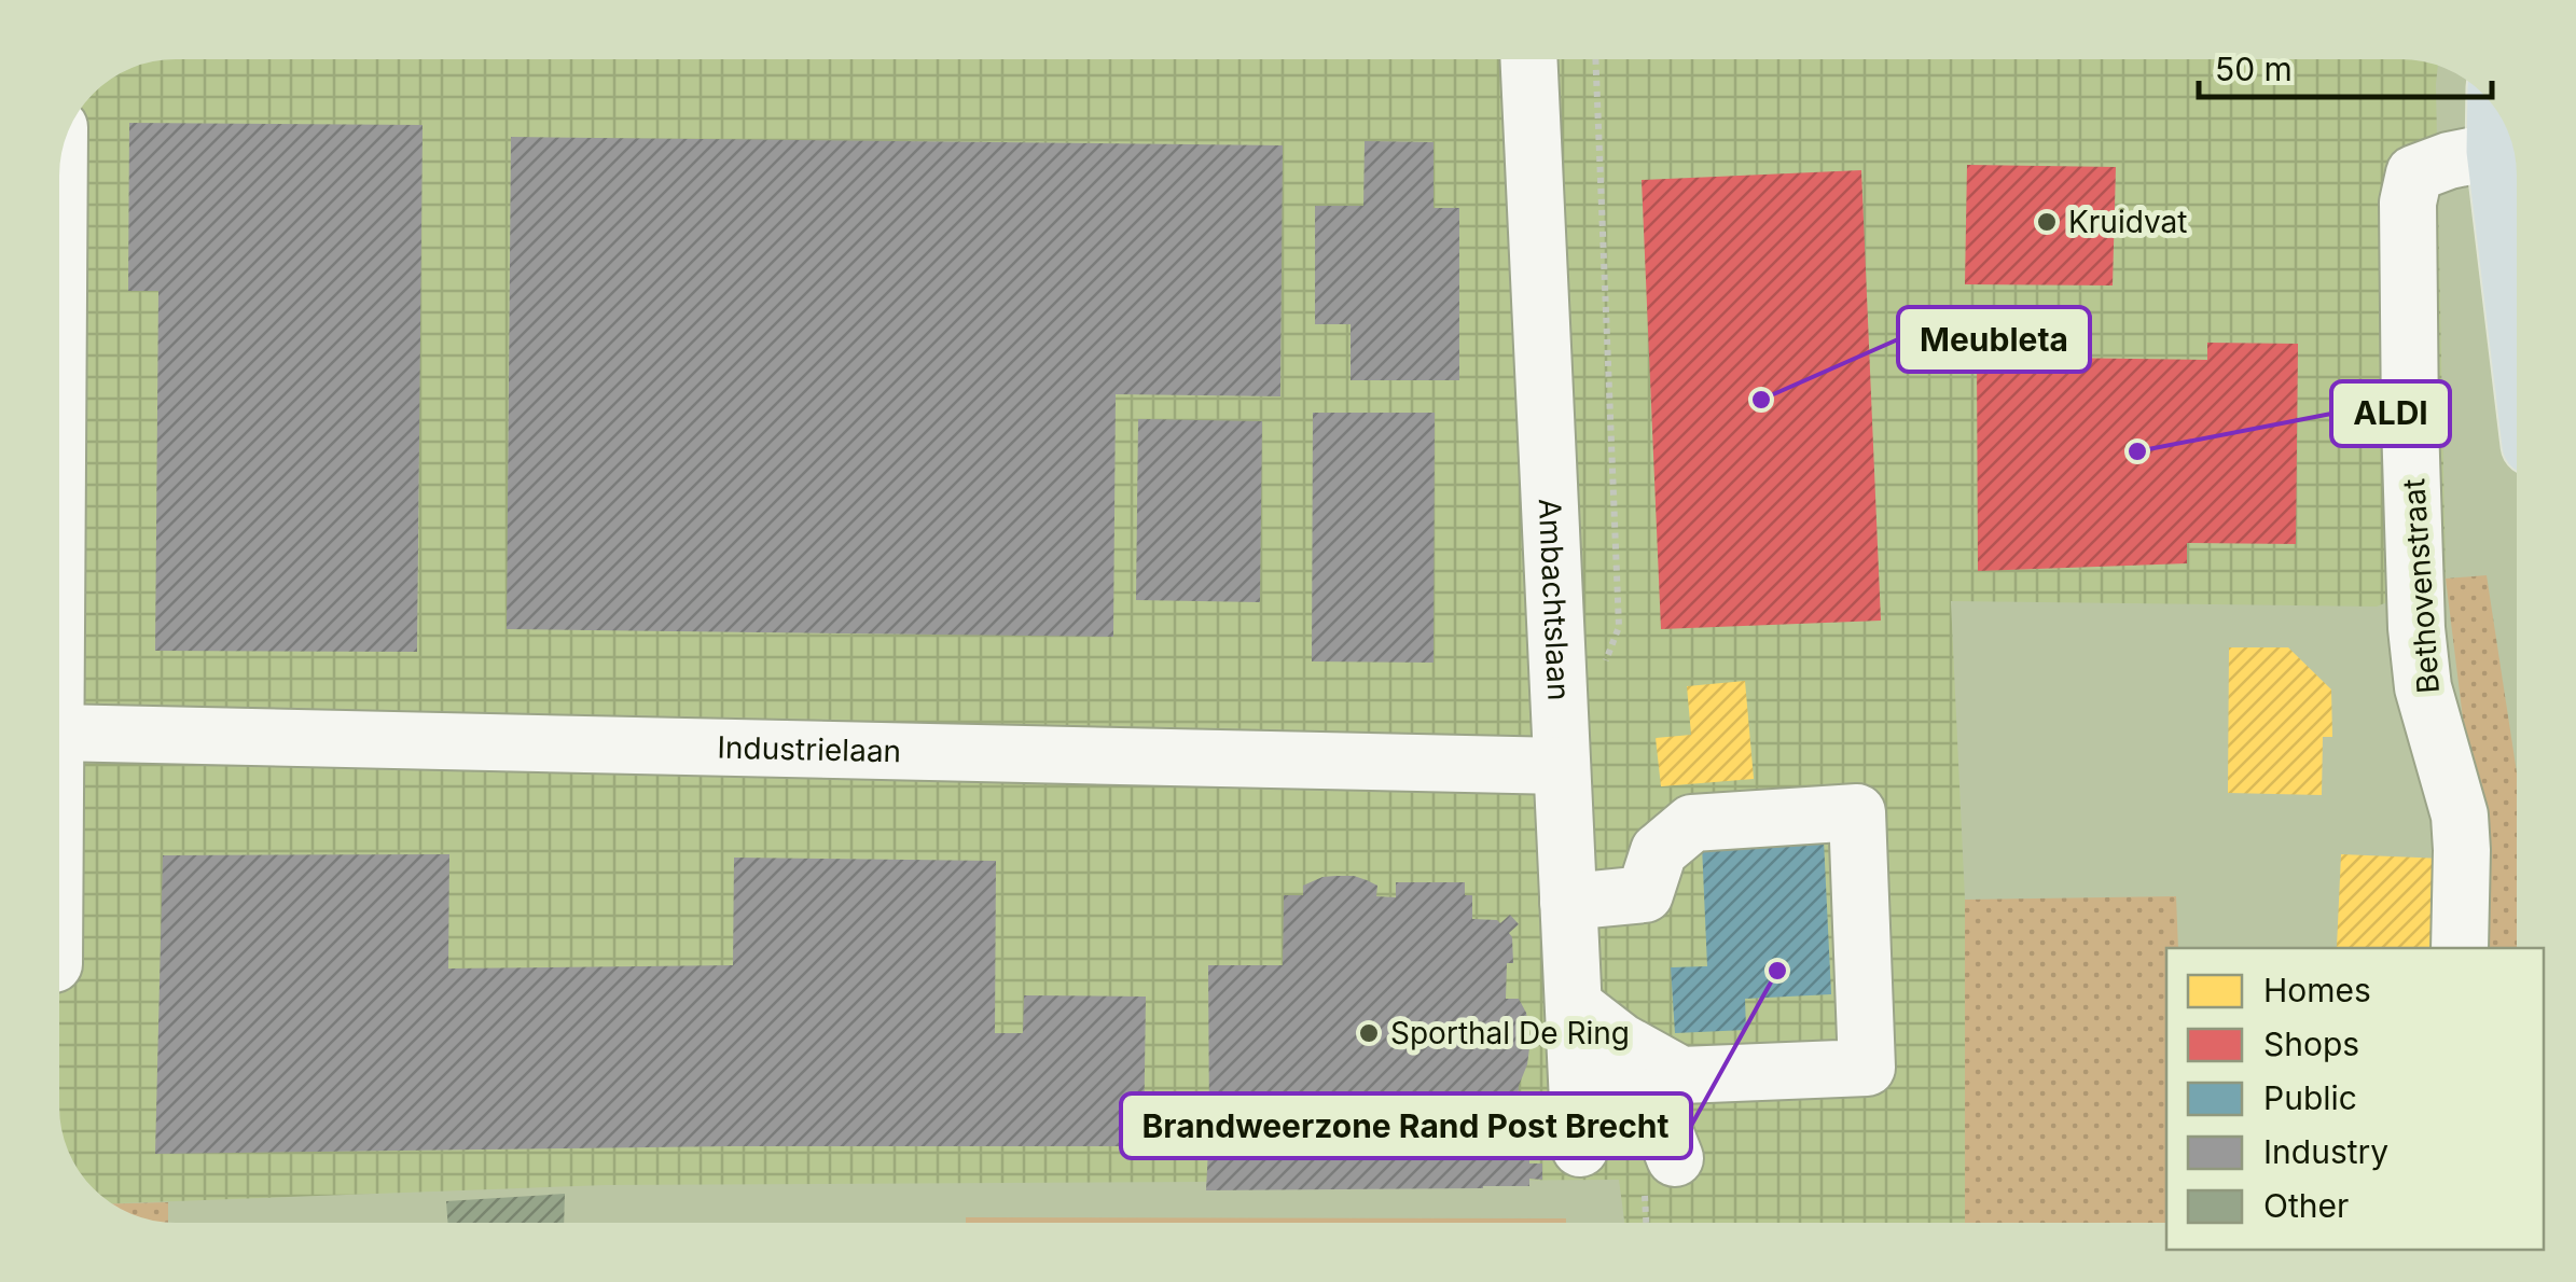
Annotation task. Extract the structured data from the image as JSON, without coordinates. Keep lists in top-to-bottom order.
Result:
{
  "streets": {
    "street": ["Bethovenstraat", "Ambachtslaan", "Industrielaan"]
  },
  "crossings": [
    ["Ambachtslaan", "Industrielaan"]
  ],
  "places": [
    "Kruidvat",
    "Meubleta",
    "ALDI",
    "Brandweerzone Rand Post Brecht",
    "Sporthal De Ring"
  ],
  "legend": [
    "Homes",
    "Shops",
    "Public",
    "Industry",
    "Other"
  ],
  "scale_bar": "50 m"
}
